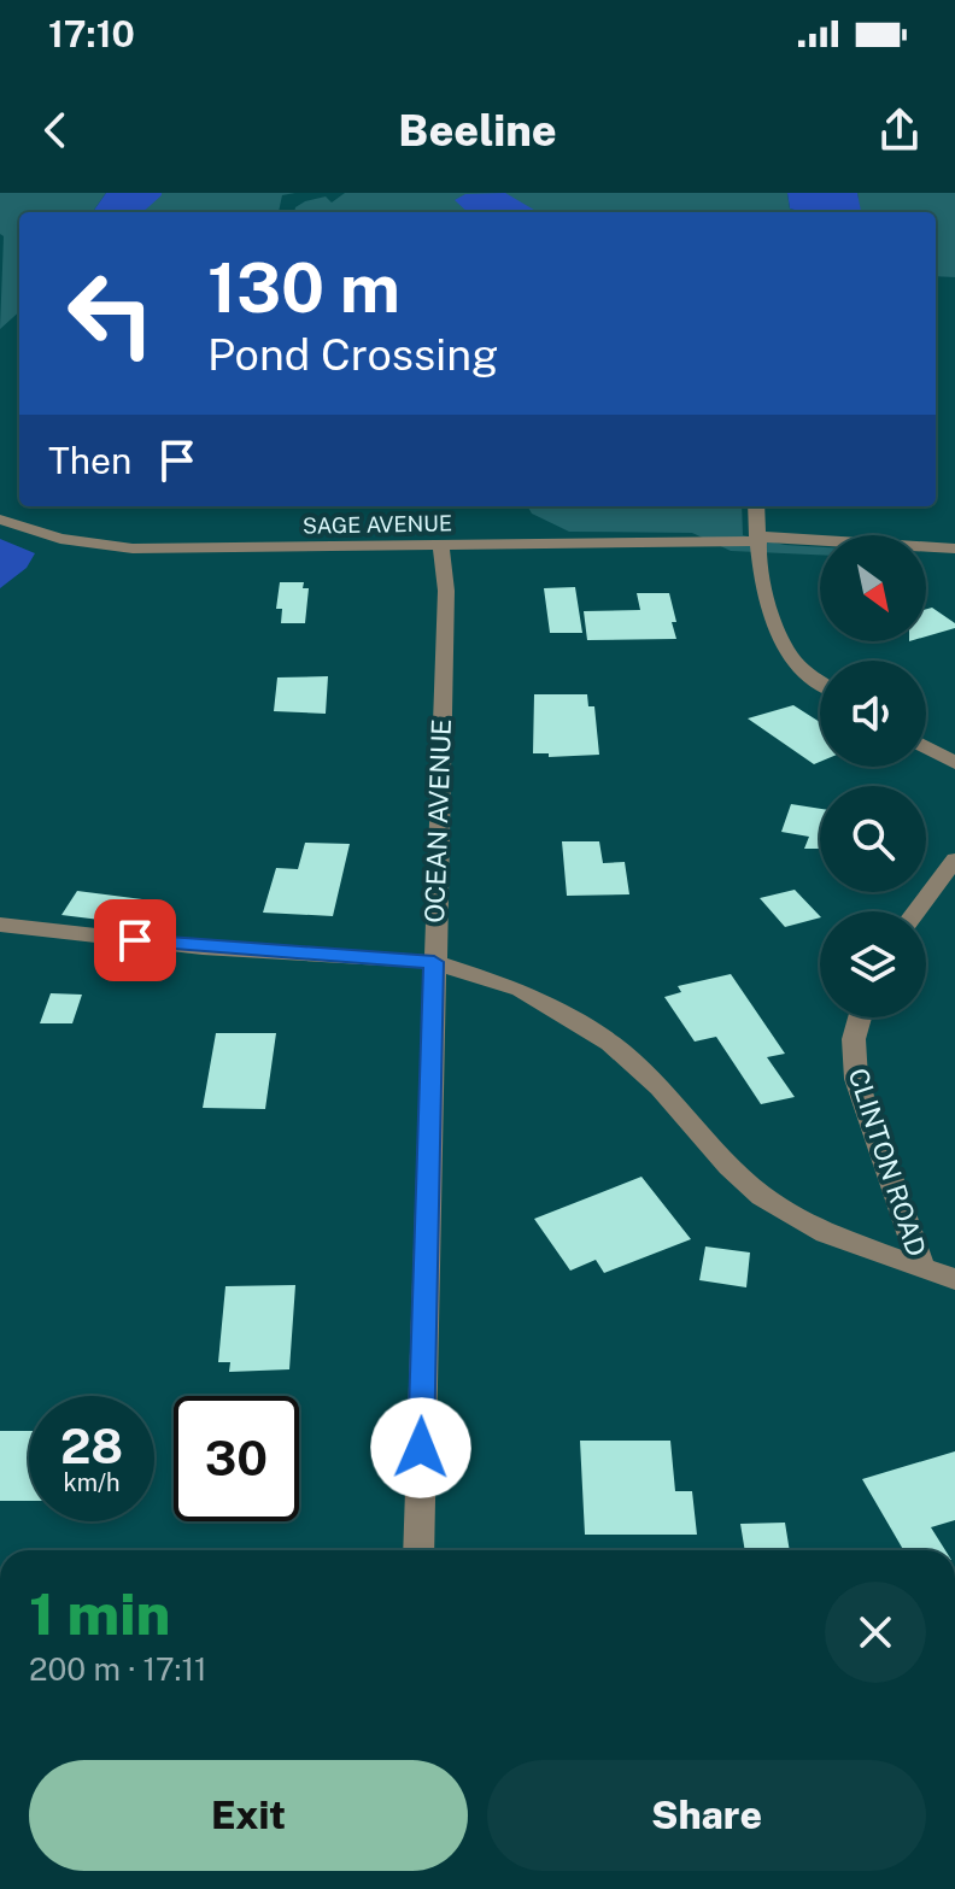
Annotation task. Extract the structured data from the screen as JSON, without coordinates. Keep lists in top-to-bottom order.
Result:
{
  "streets": {
    "street": ["SAGE AVENUE", "OCEAN AVENUE", "CLINTON ROAD"]
  },
  "crossings": [
    ["SAGE AVENUE", "OCEAN AVENUE"]
  ],
  "north": "bottom right",
  "page": {
    "status": "17:10",
    "header": "Beeline",
    "turn": ["130 m", "Pond Crossing"],
    "then": "Then",
    "speed": "28 km/h",
    "limit": "30",
    "heading": ["1 min", "200 m · 17:11"],
    "buttons": ["Exit", "Share"]
  }
}
